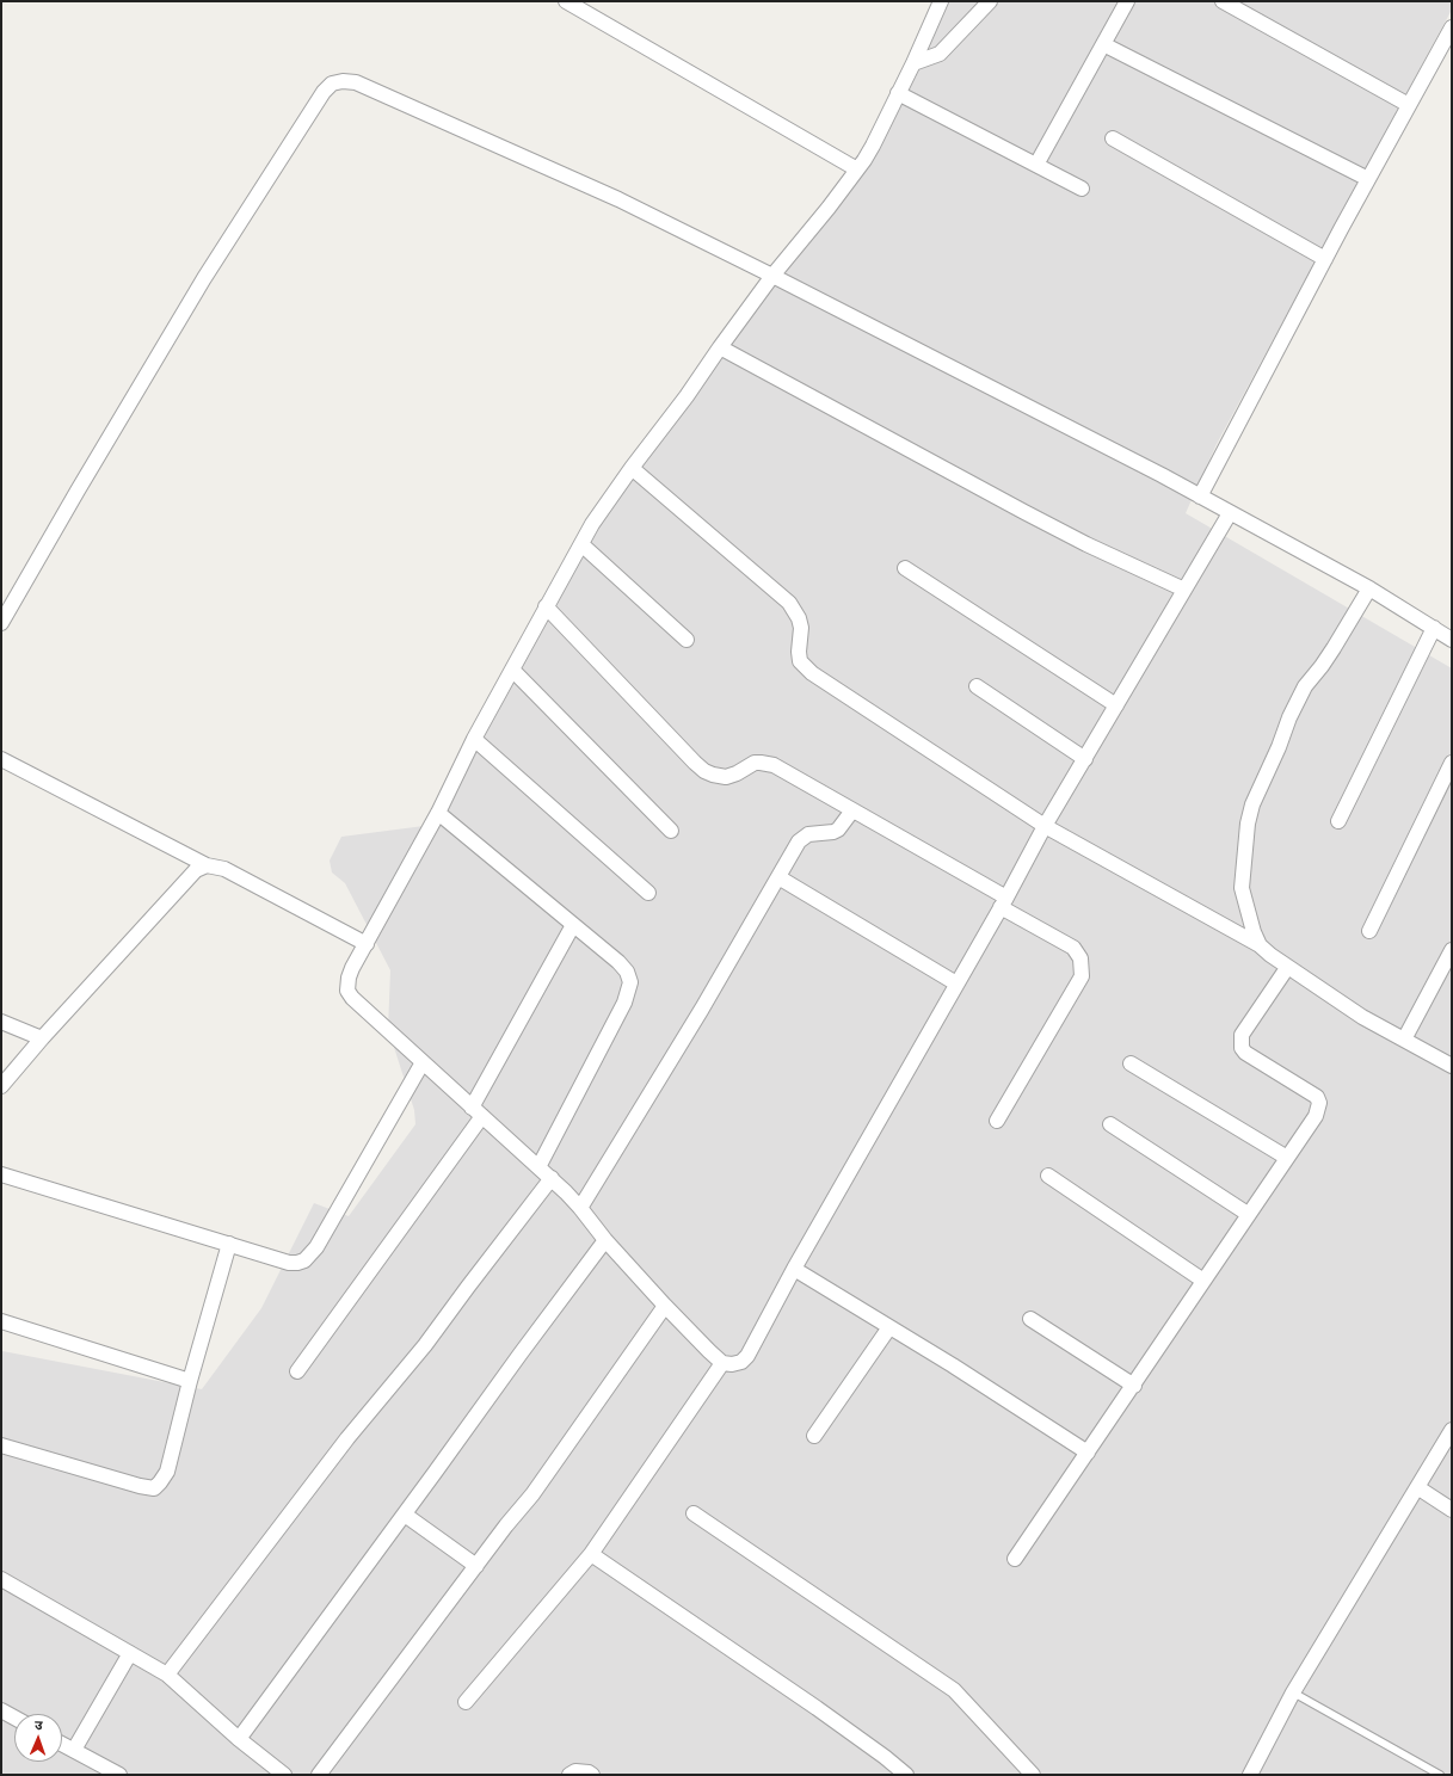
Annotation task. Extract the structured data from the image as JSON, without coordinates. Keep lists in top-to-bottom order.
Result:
{
  "north": "top"
}
